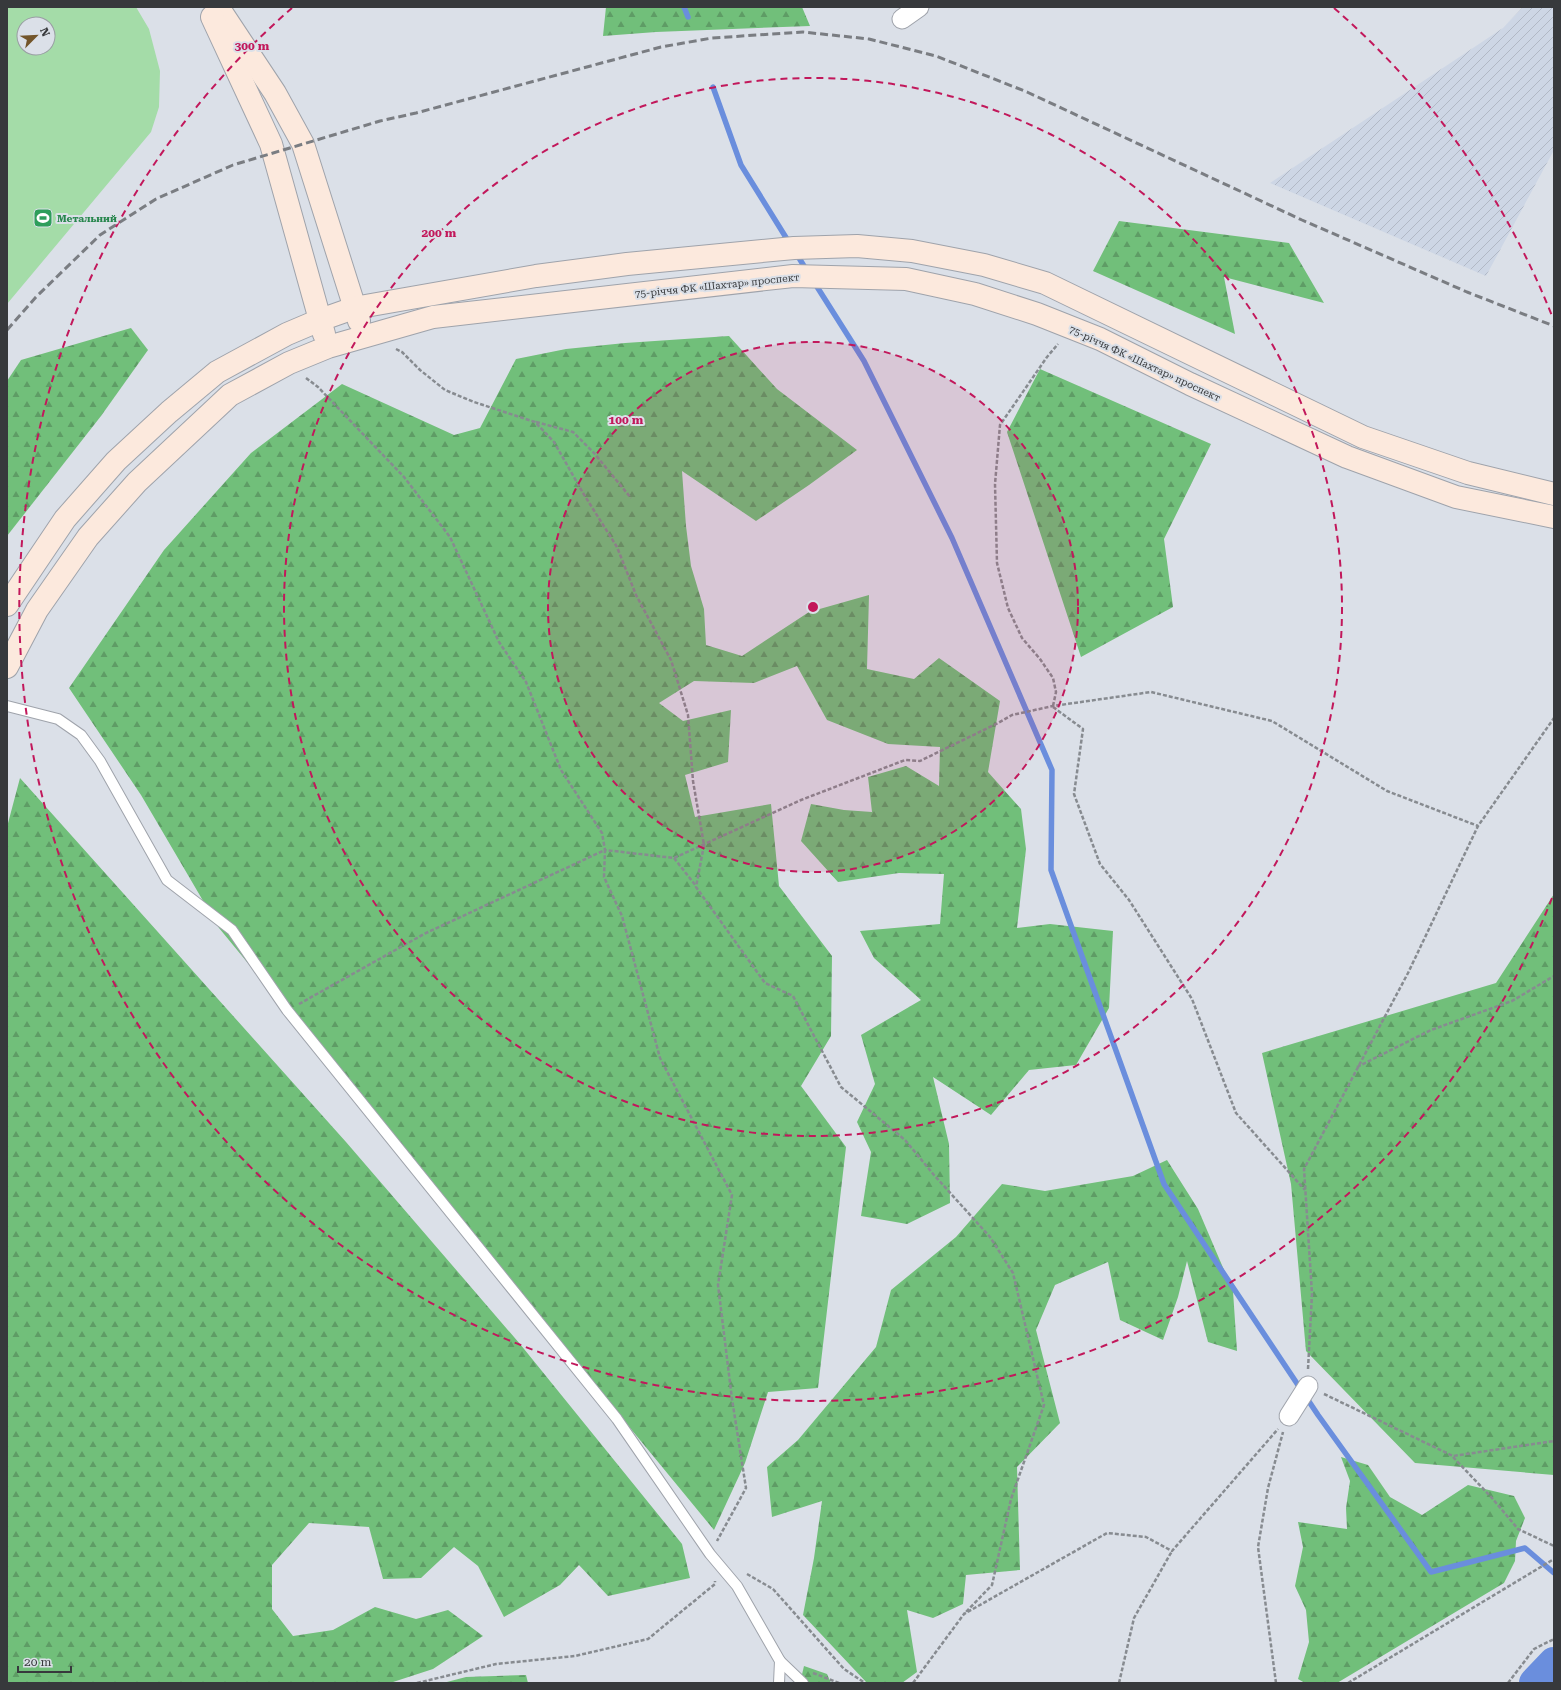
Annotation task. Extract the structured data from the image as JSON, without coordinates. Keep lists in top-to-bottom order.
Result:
{
  "streets": {
    "main road": ["75-річчя ФК «Шахтар» проспект"]
  },
  "places": {
    "sports": ["Метальний"]
  },
  "scale_bar": "20 m",
  "north": "top right",
  "rings": ["300 m", "200 m", "100 m"]
}
